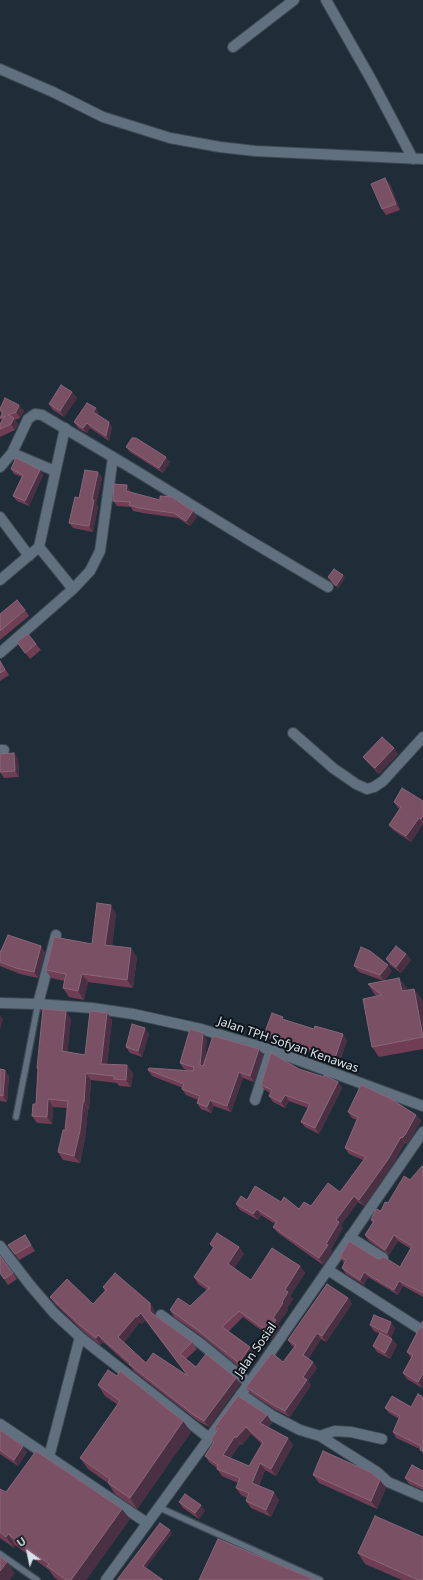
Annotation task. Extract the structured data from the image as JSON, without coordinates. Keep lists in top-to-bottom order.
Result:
{
  "streets": {
    "street": ["Jalan TPH Sofyan Kenawas", "Jalan Sosial"]
  },
  "north": "top left"
}
